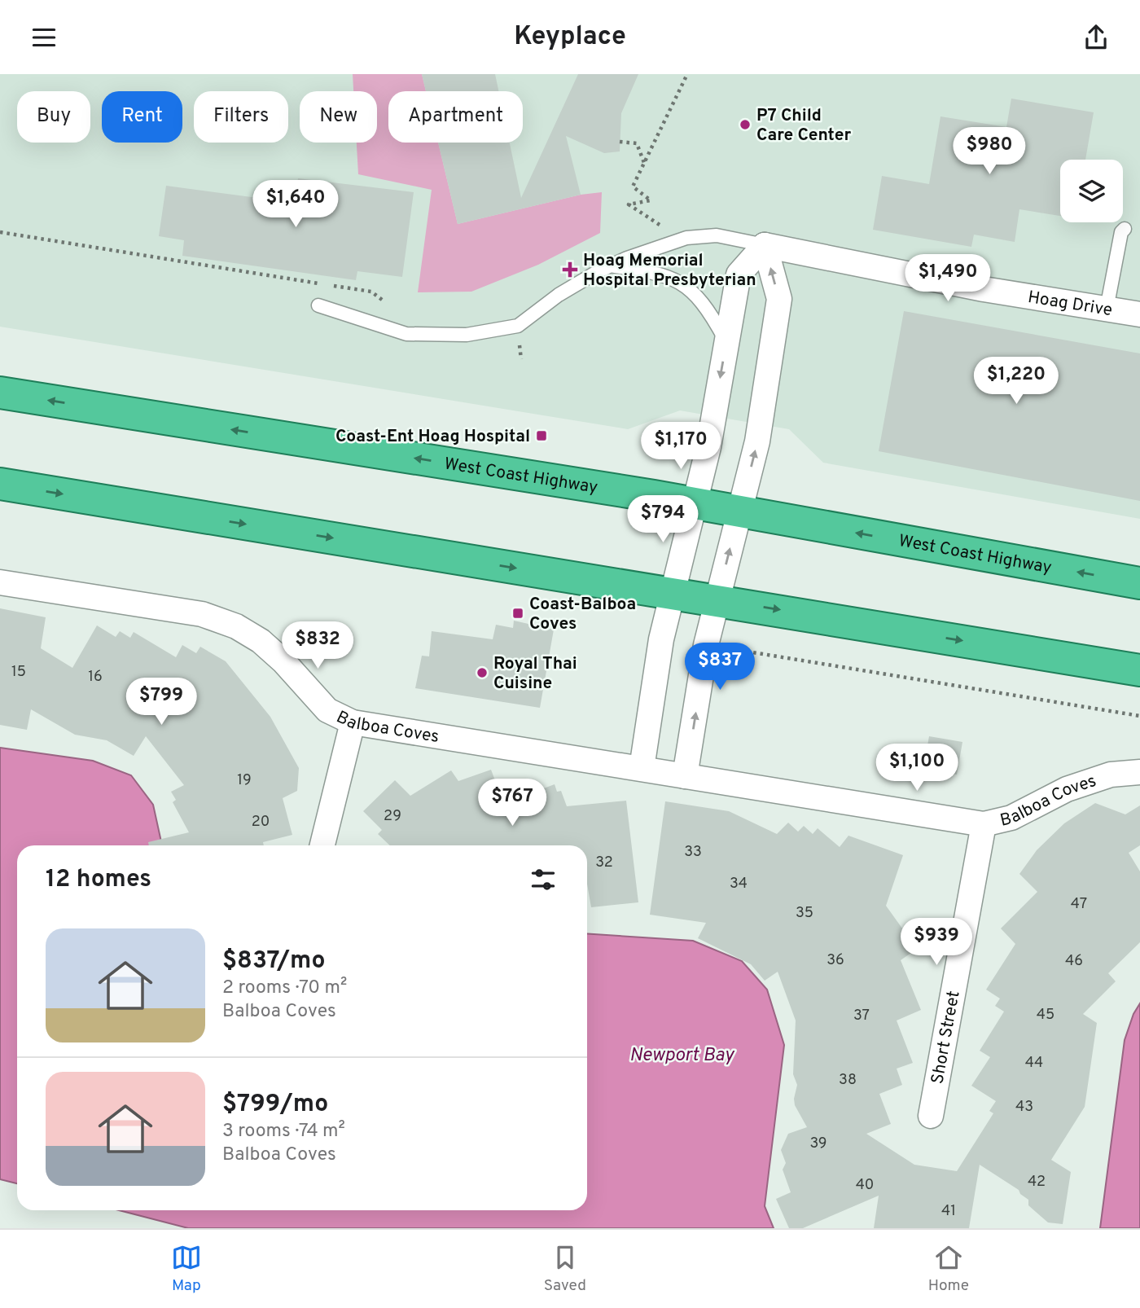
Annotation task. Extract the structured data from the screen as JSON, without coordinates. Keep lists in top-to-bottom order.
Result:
{
  "streets": {
    "highway": ["West Coast Highway"],
    "street": ["Hoag Drive", "Balboa Coves", "Short Street"]
  },
  "crossings": [
    ["Balboa Coves", "Short Street"]
  ],
  "water": ["Newport Bay"],
  "places": {
    "other": ["P7 Child Care Center", "Royal Thai Cuisine"],
    "health": ["Hoag Memorial Hospital Presbyterian"],
    "transit": ["Coast-Ent Hoag Hospital", "Coast-Balboa Coves"]
  },
  "house_numbers": [
    "15",
    "16",
    "19",
    "29",
    "20",
    "33",
    "32",
    "34",
    "47",
    "35",
    "36",
    "46",
    "45",
    "37",
    "44",
    "38",
    "43",
    "39",
    "42",
    "40",
    "41"
  ],
  "page": {
    "header": "Keyplace",
    "chip": [
      "Buy",
      "Rent",
      "Filters",
      "New",
      "Apartment"
    ],
    "price": [
      "$980",
      "$1,640",
      "$1,490",
      "$1,220",
      "$1,170",
      "$794",
      "$832",
      "$837",
      "$799",
      "$1,100",
      "$767",
      "$939"
    ],
    "heading": "12 homes",
    "list": [
      {
        "name": "$837/mo",
        "note": "2 rooms · 70 m² · Balboa Coves"
      },
      {
        "name": "$799/mo",
        "note": "3 rooms · 74 m² · Balboa Coves"
      }
    ],
    "tabs": ["Map", "Saved", "Home"]
  }
}
